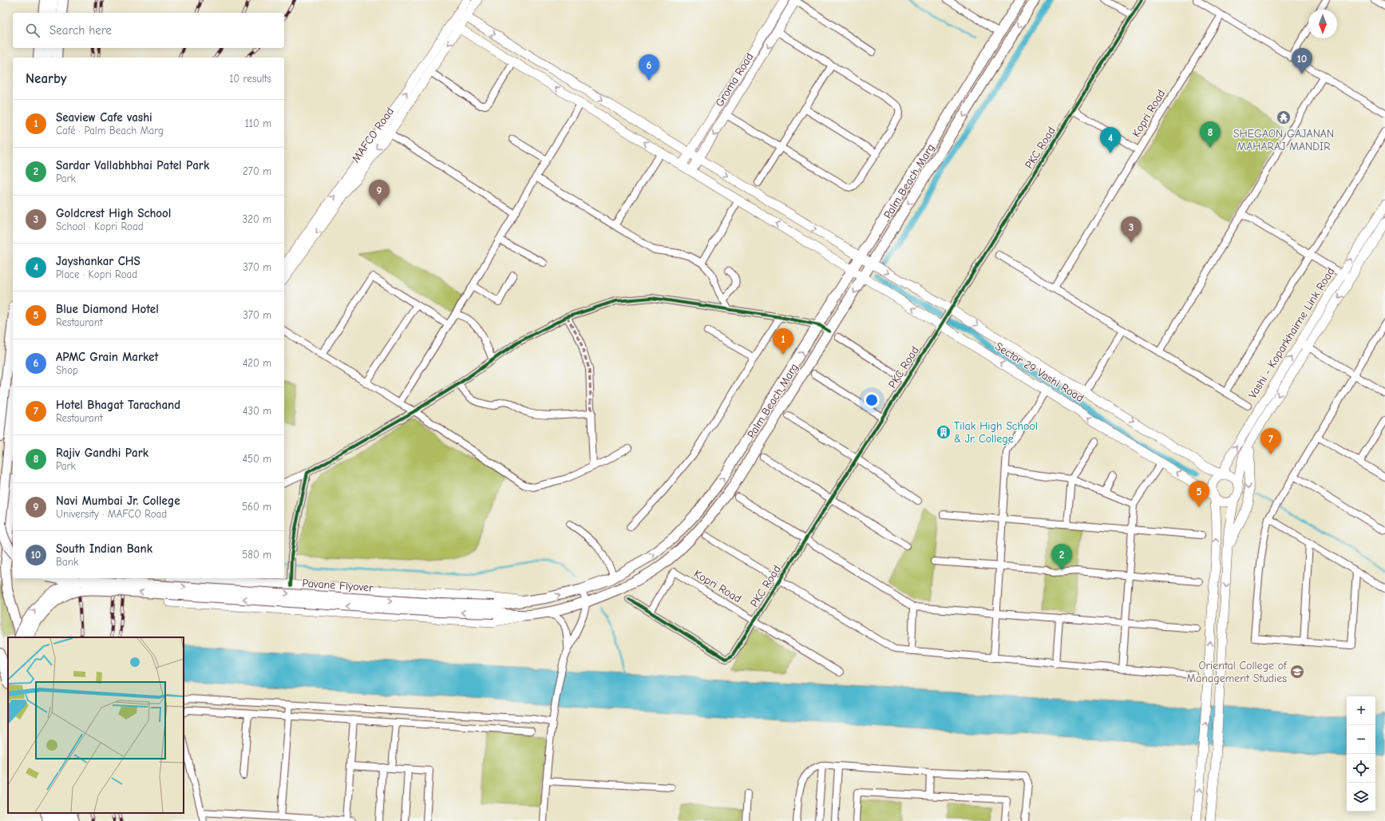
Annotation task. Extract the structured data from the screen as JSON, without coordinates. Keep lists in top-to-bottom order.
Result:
{
  "streets": {
    "main road": [
      "Groma Road",
      "MAFCO Road",
      "Palm Beach Marg",
      "Vashi - Koparkhairne Link Road",
      "Sector 29 Vashi Road",
      "Pavane Flyover"
    ],
    "street": ["Kopri Road", "PKC Road"]
  },
  "crossings": [
    ["Groma Road", "Sector 29 Vashi Road"],
    ["Kopri Road", "PKC Road"],
    ["MAFCO Road", "Sector 29 Vashi Road"],
    ["PKC Road", "Sector 29 Vashi Road"],
    ["Palm Beach Marg", "Sector 29 Vashi Road"],
    ["Palm Beach Marg", "Pavane Flyover"],
    ["Vashi - Koparkhairne Link Road", "Sector 29 Vashi Road"]
  ],
  "places": {
    "temple": ["SHEGAON GAJANAN MAHARAJ MANDIR"],
    "building": ["Tilak High School & Jr. College"],
    "school or university": ["Oriental College of Management Studies"]
  },
  "north": "bottom",
  "page": {
    "search": "Search here",
    "pins": [
      "10",
      "6",
      "8",
      "4",
      "9",
      "3",
      "1",
      "7",
      "5",
      "2"
    ],
    "heading": ["Nearby", "10 results"],
    "list": [
      {
        "mark": "1",
        "name": "Seaview Cafe vashi",
        "note": "Café · Palm Beach Marg",
        "value": "110 m"
      },
      {
        "mark": "2",
        "name": "Sardar Vallabhbhai Patel Park",
        "note": "Park",
        "value": "270 m"
      },
      {
        "mark": "3",
        "name": "Goldcrest High School",
        "note": "School · Kopri Road",
        "value": "320 m"
      },
      {
        "mark": "4",
        "name": "Jayshankar CHS",
        "note": "Place · Kopri Road",
        "value": "370 m"
      },
      {
        "mark": "5",
        "name": "Blue Diamond Hotel",
        "note": "Restaurant",
        "value": "370 m"
      },
      {
        "mark": "6",
        "name": "APMC Grain Market",
        "note": "Shop",
        "value": "420 m"
      },
      {
        "mark": "7",
        "name": "Hotel Bhagat Tarachand",
        "note": "Restaurant",
        "value": "430 m"
      },
      {
        "mark": "8",
        "name": "Rajiv Gandhi Park",
        "note": "Park",
        "value": "450 m"
      },
      {
        "mark": "9",
        "name": "Navi Mumbai Jr. College",
        "note": "University · MAFCO Road",
        "value": "560 m"
      },
      {
        "mark": "10",
        "name": "South Indian Bank",
        "note": "Bank",
        "value": "580 m"
      }
    ],
    "map_buttons": ["+", "−"]
  }
}
